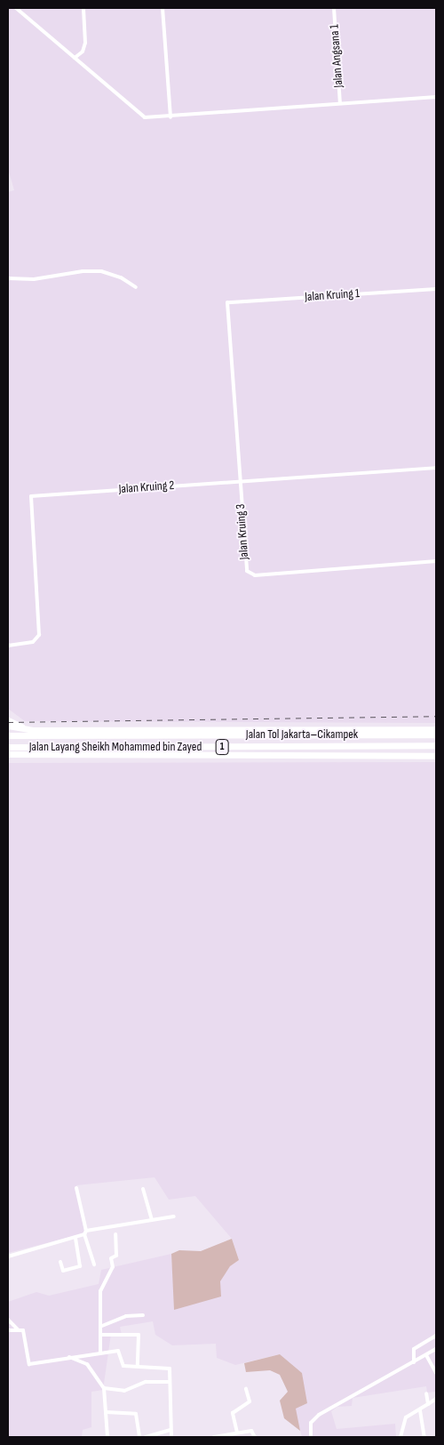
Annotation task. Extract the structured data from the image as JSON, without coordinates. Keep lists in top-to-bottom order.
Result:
{
  "streets": {
    "highway": ["Jalan Tol Jakarta–Cikampek", "Jalan Layang Sheikh Mohammed bin Zayed", "1"],
    "street": [
      "Jalan Angsana 1",
      "Jalan Kruing 1",
      "Jalan Kruing 2",
      "Jalan Kruing 3"
    ]
  },
  "crossings": [
    ["Jalan Kruing 1", "Jalan Kruing 3"],
    ["Jalan Kruing 2", "Jalan Kruing 3"]
  ]
}
